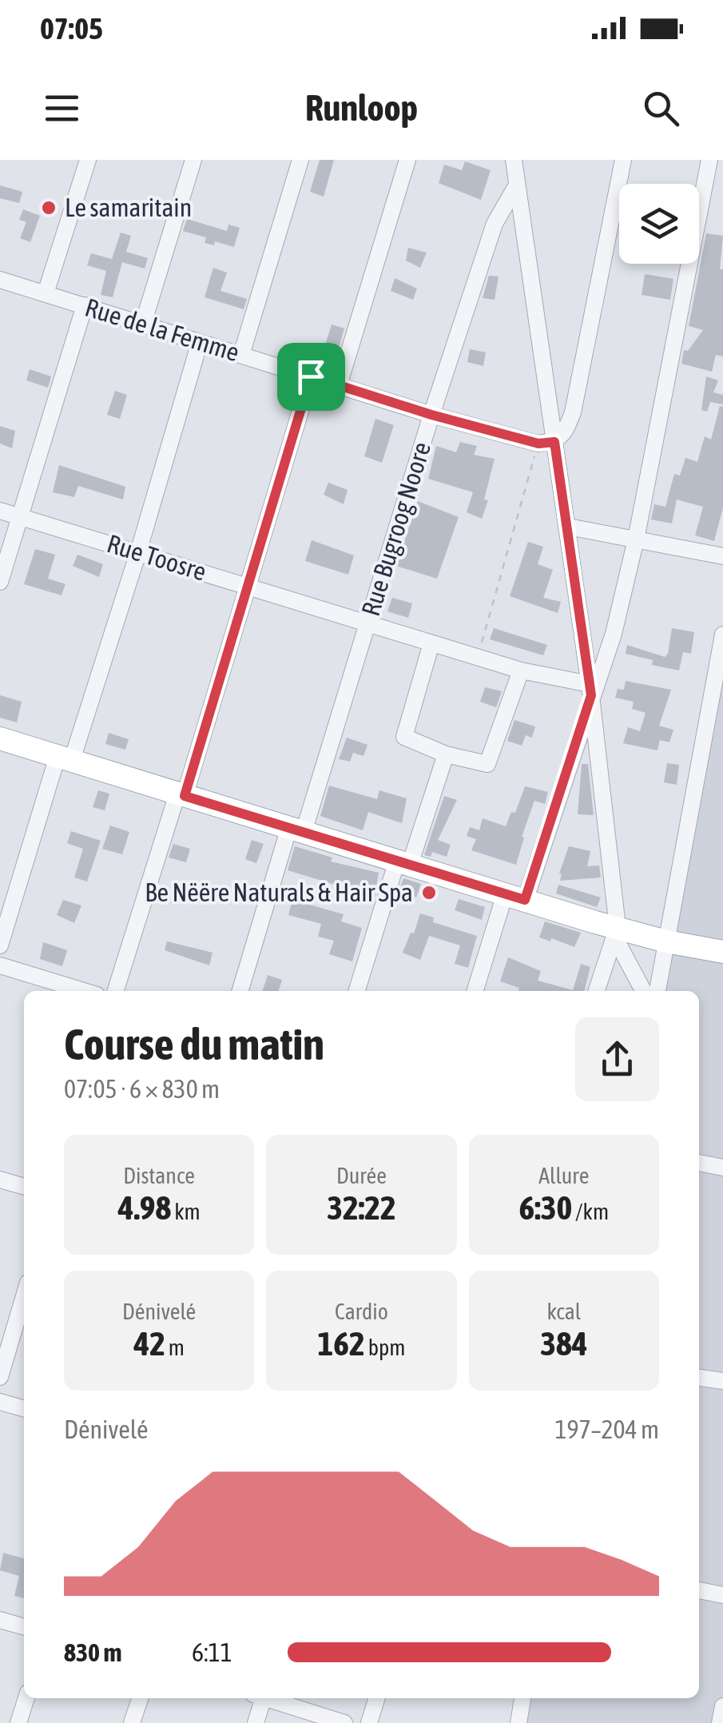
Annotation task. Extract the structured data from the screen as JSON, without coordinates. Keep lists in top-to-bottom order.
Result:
{
  "streets": {
    "street": ["Rue de la Femme", "Rue Bugroog Noore", "Rue Toosre"]
  },
  "crossings": [
    ["Rue de la Femme", "Rue Bugroog Noore"],
    ["Rue Bugroog Noore", "Rue Toosre"]
  ],
  "places": ["Le samaritain", "Be Nëëre Naturals & Hair Spa"],
  "page": {
    "status": "07:05",
    "header": "Runloop",
    "heading": ["Course du matin", "07:05 · 6 × 830 m"],
    "stats": [
      ["Distance", "4.98 km"],
      ["Durée", "32:22"],
      ["Allure", "6:30 /km"],
      ["Dénivelé", "42 m"],
      ["Cardio", "162 bpm"],
      ["kcal", "384"]
    ],
    "chart": ["Dénivelé", "197–204 m"],
    "list": [
      {
        "name": "830 m",
        "note": "6:11"
      }
    ]
  }
}
